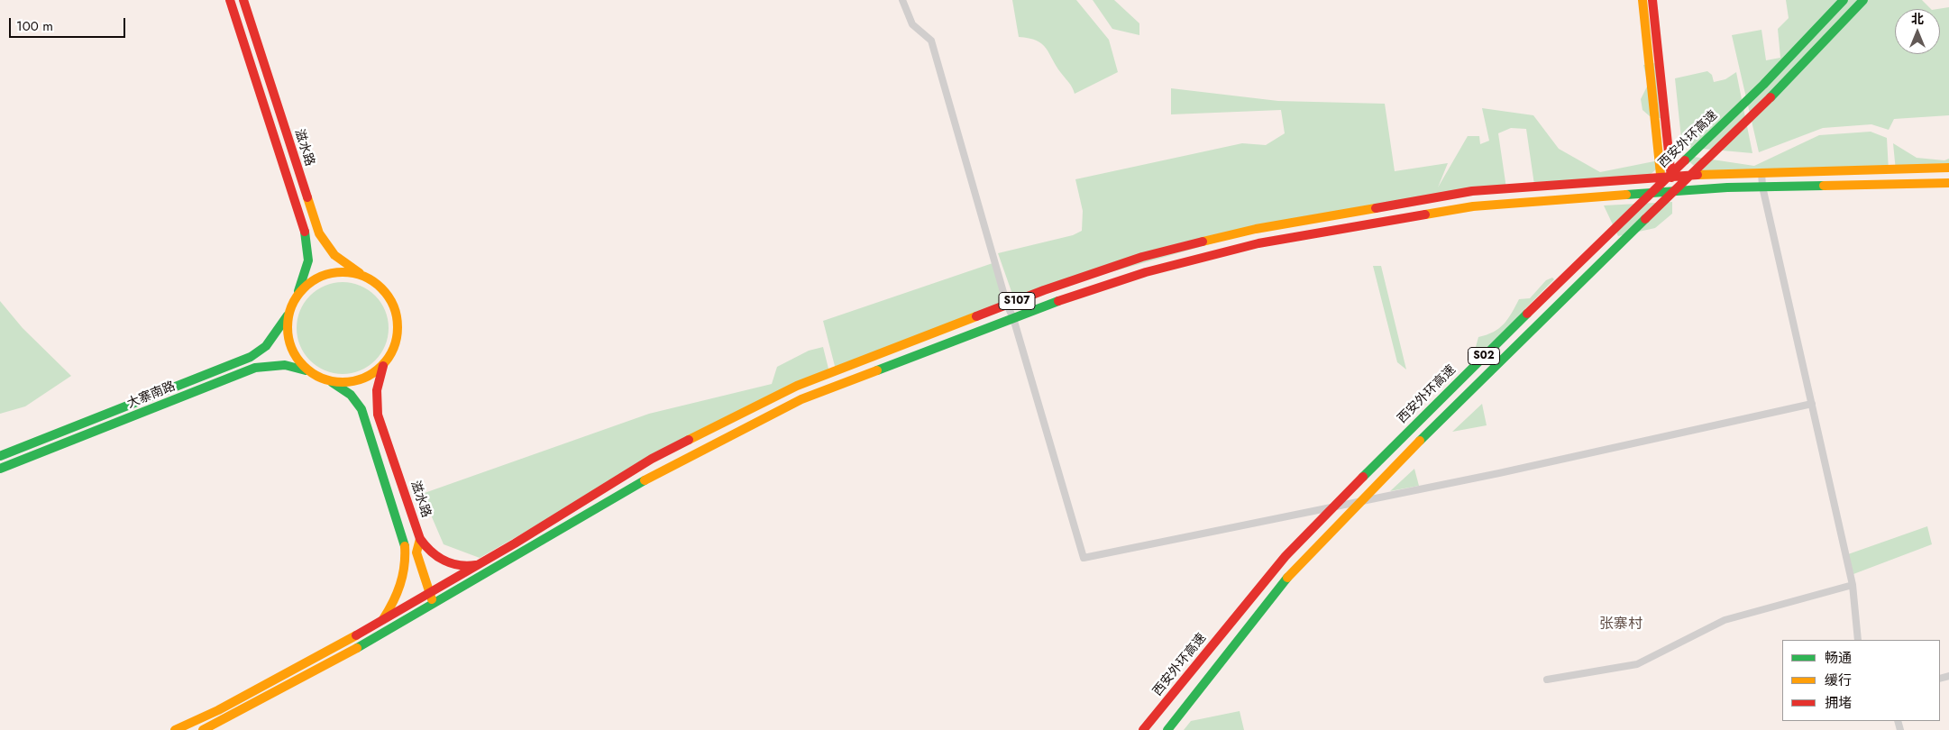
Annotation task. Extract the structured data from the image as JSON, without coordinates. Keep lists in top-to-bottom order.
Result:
{
  "streets": {
    "main road": [
      "西安外环高速",
      "滋水路",
      "S107",
      "S02",
      "大寨南路"
    ]
  },
  "crossings": [
    ["滋水路", "大寨南路"]
  ],
  "districts": ["张寨村"],
  "legend": ["畅通", "缓行", "拥堵"],
  "scale_bar": "100 m",
  "north": "top"
}
